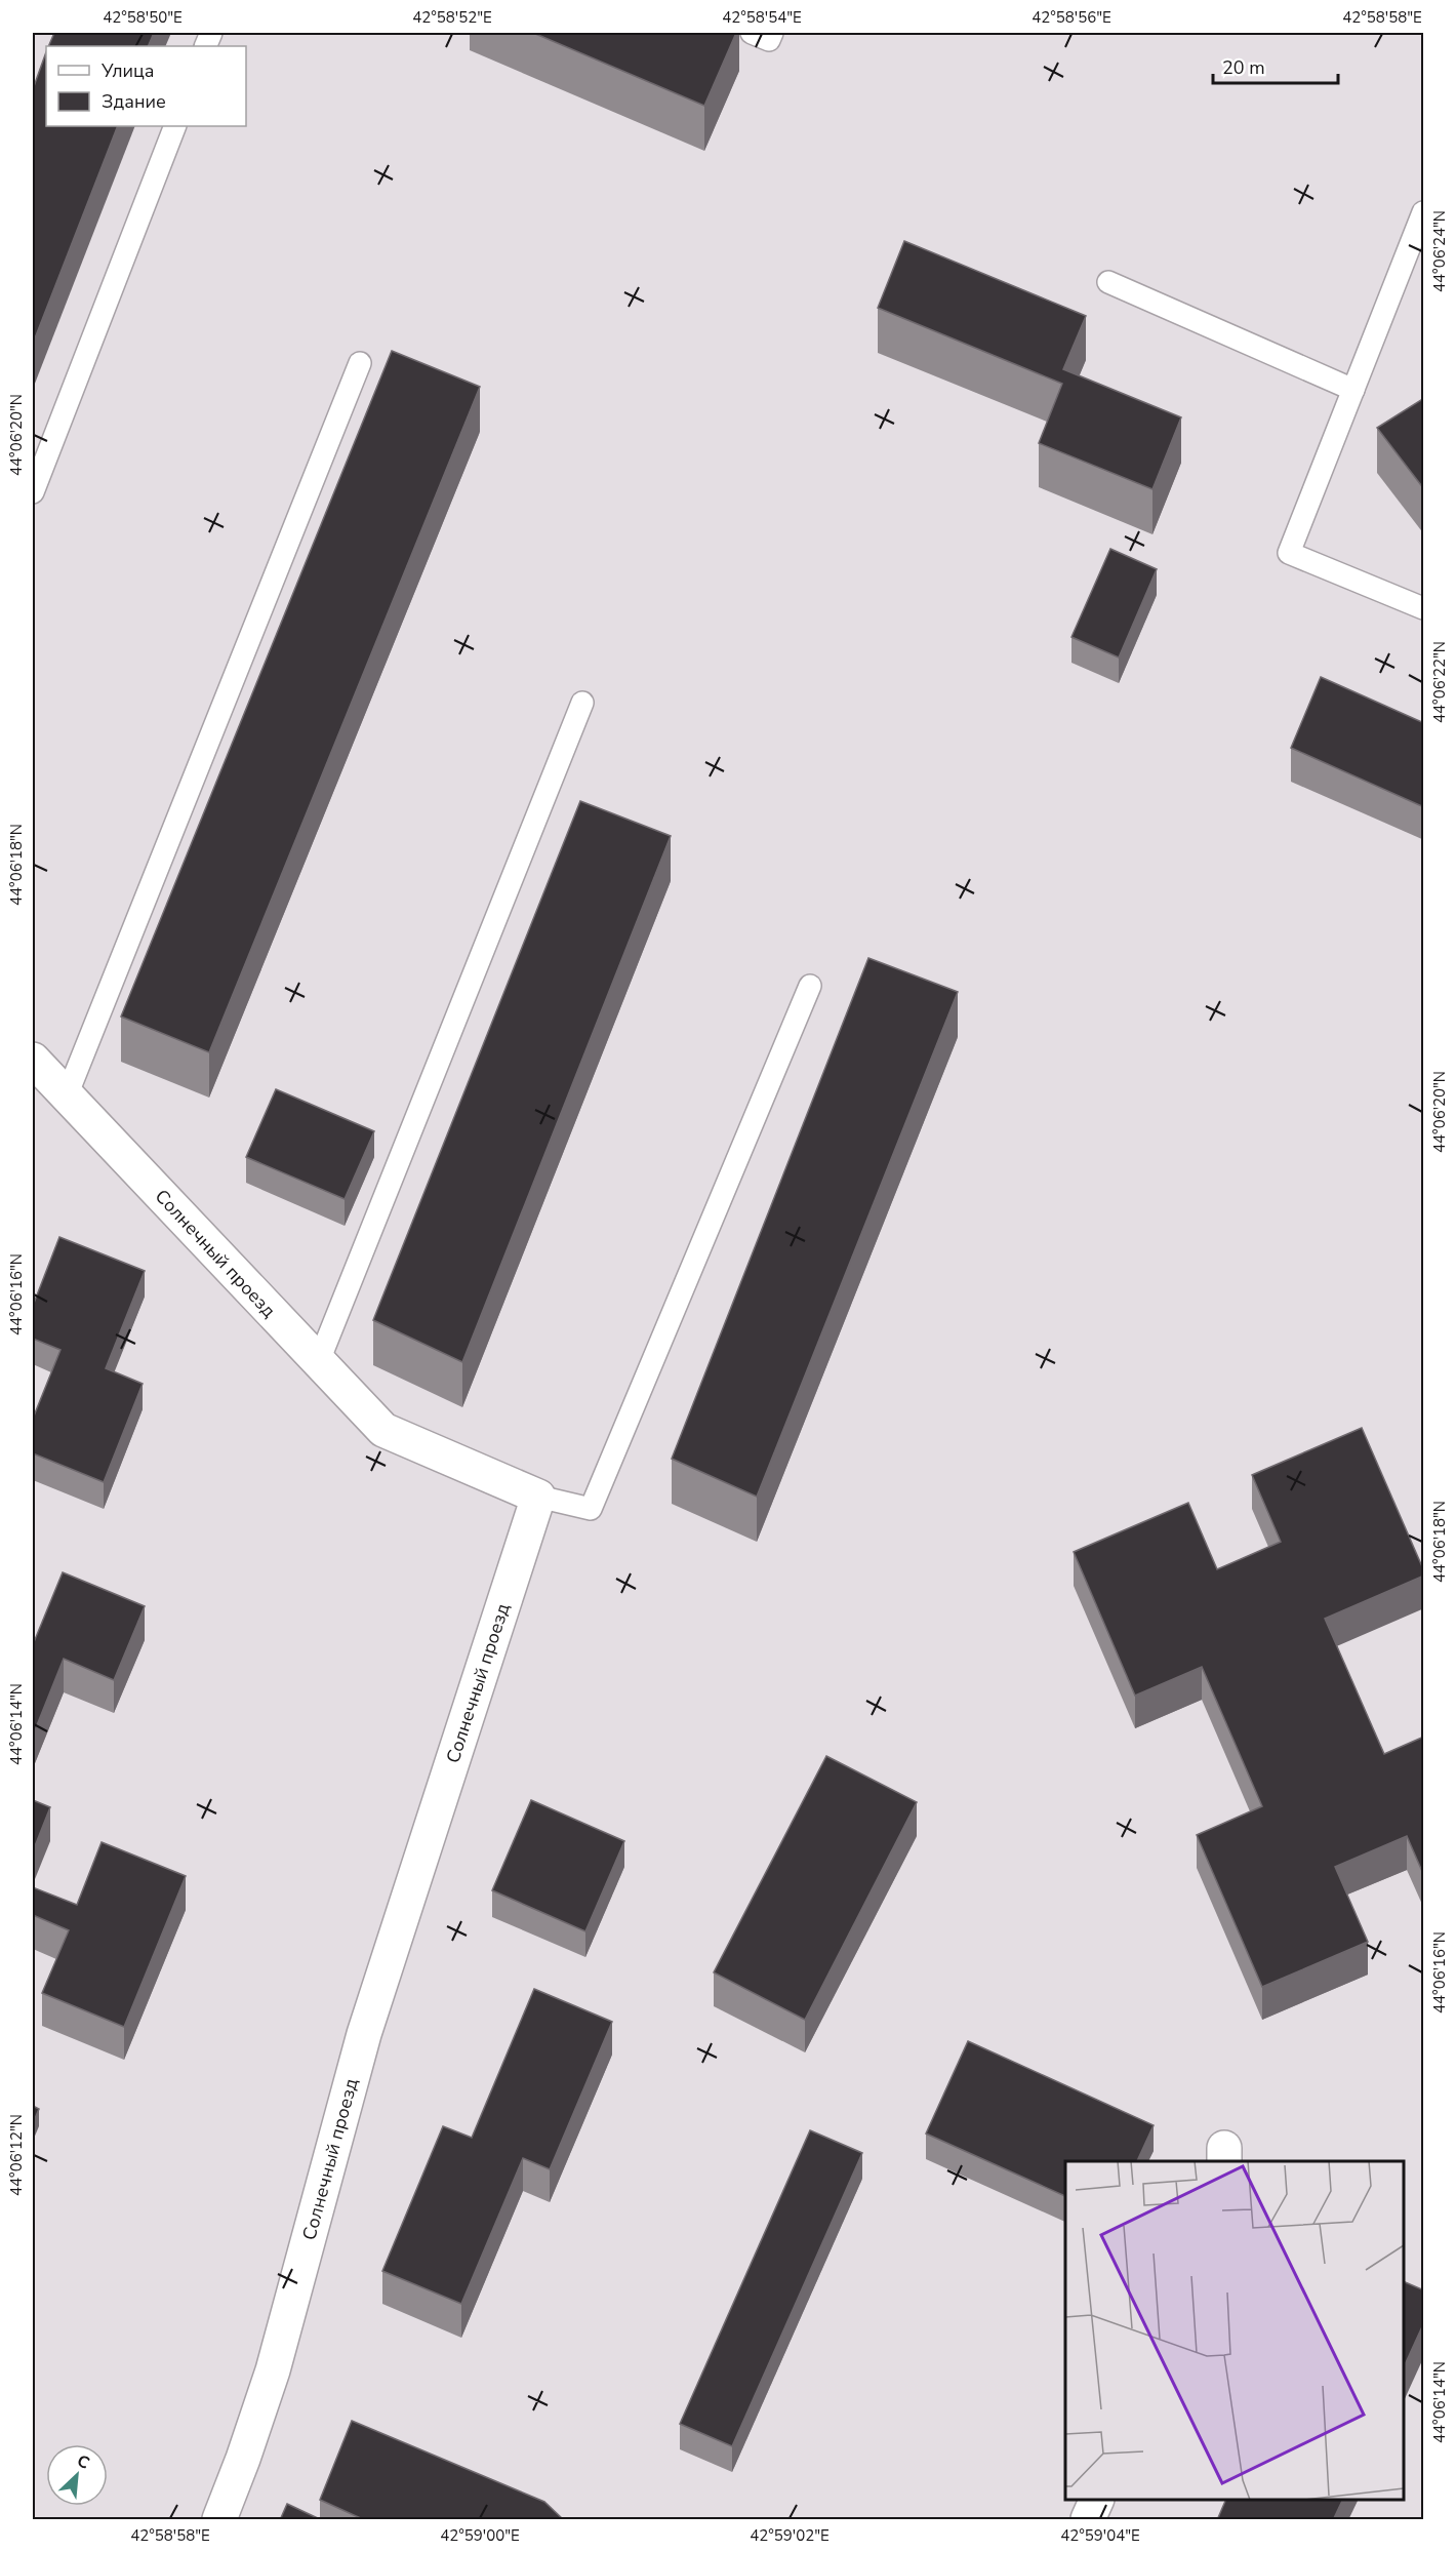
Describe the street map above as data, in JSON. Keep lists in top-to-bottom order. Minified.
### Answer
{"streets":{"street":["Солнечный проезд"]},"legend":["Улица","Здание"],"scale_bar":"20 m","north":"top right","coordinates":["42°58'50\"E","42°58'52\"E","42°58'54\"E","42°58'56\"E","42°58'58\"E","44°06'24\"N","44°06'20\"N","44°06'22\"N","44°06'18\"N","44°06'16\"N","44°06'14\"N","44°06'12\"N","42°59'00\"E","42°59'02\"E","42°59'04\"E"]}
